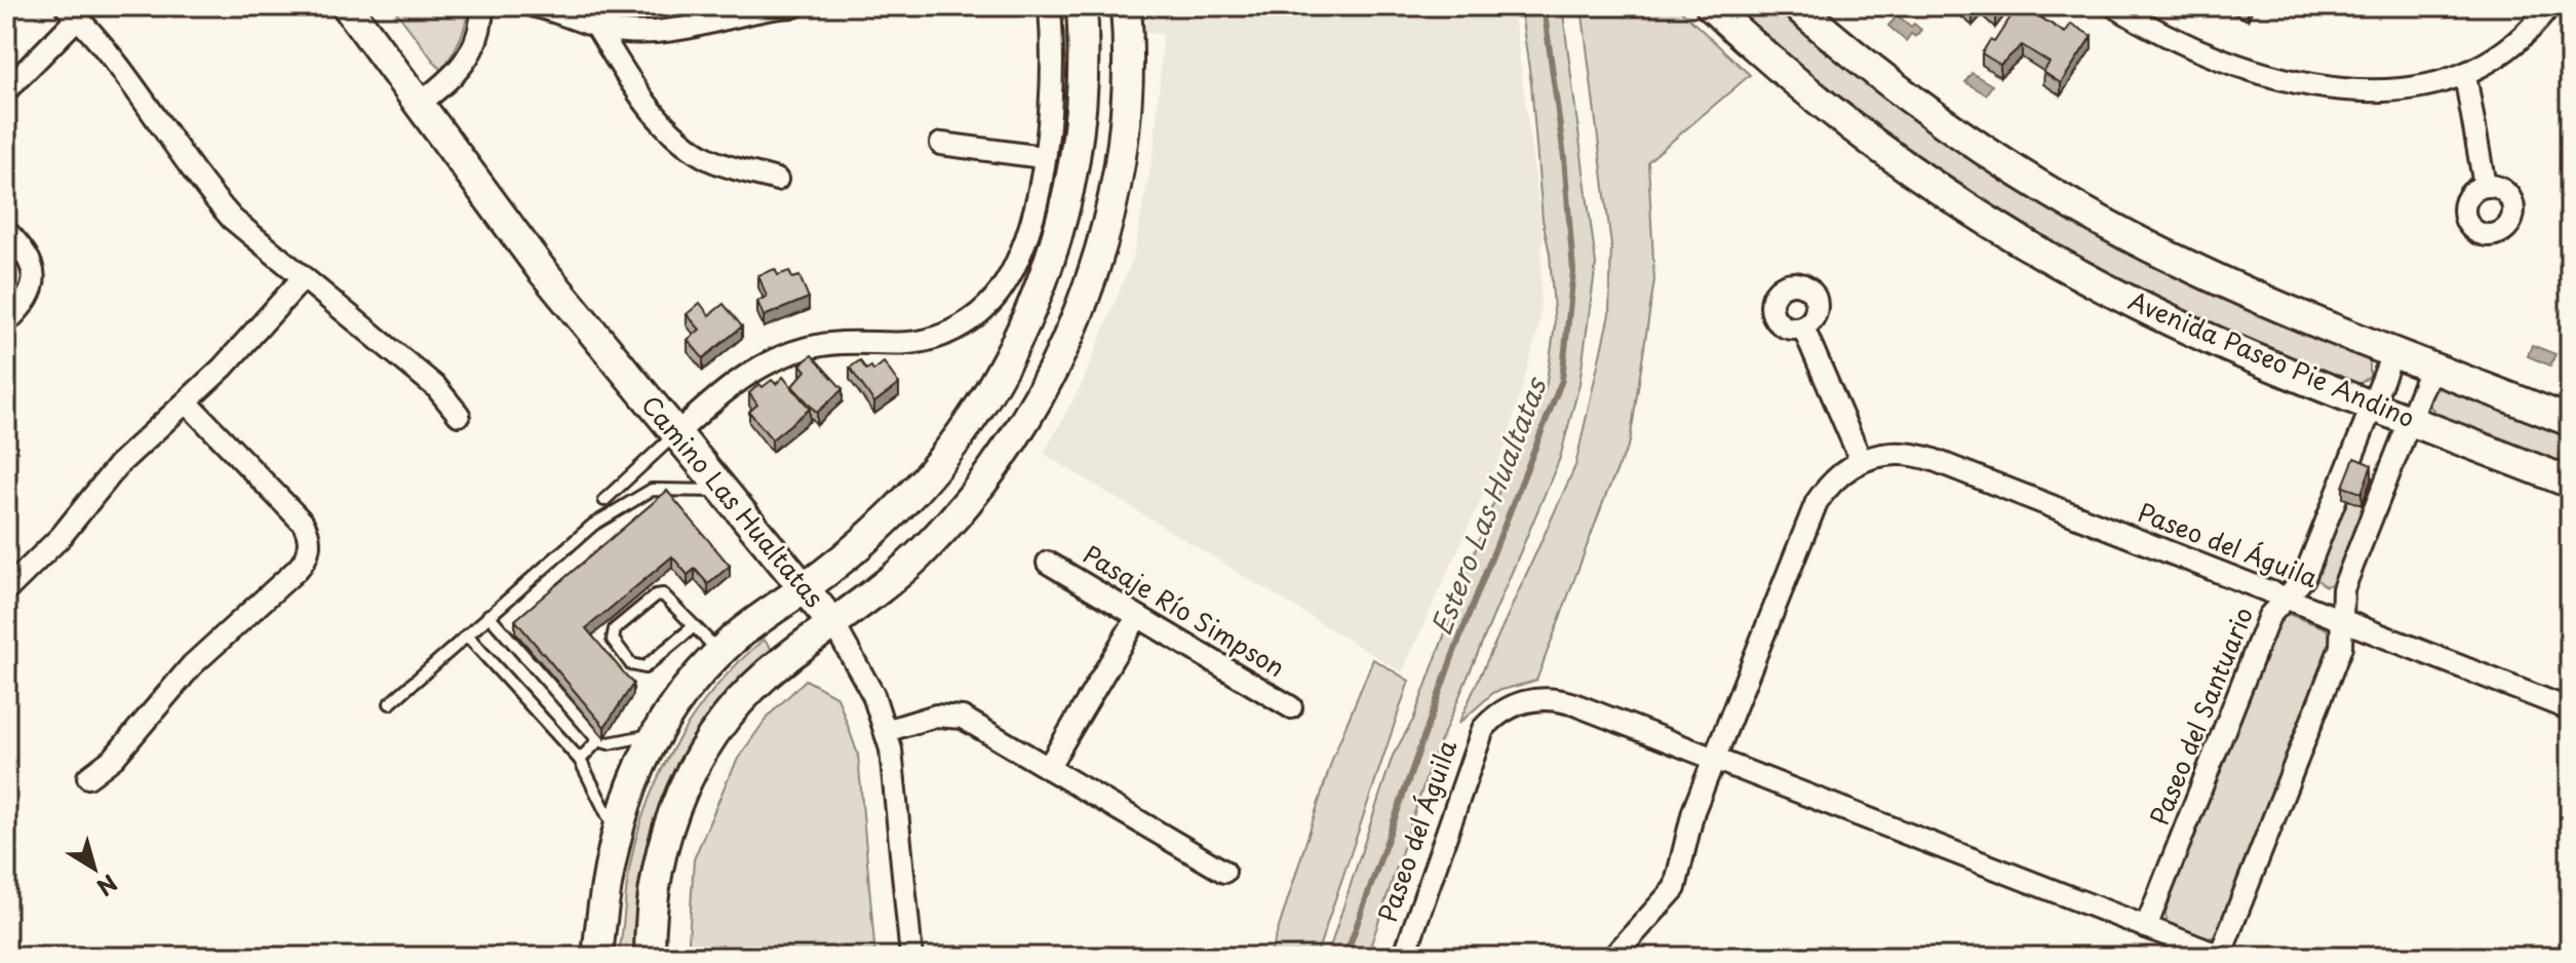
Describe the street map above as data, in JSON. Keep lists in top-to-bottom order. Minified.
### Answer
{"streets":{"street":["Avenida Paseo Pie Andino","Camino Las Hualtatas","Paseo del Águila","Pasaje Río Simpson","Paseo del Santuario"]},"crossings":[["Avenida Paseo Pie Andino","Paseo del Santuario"],["Paseo del Águila","Paseo del Santuario"]],"water":["Estero Las Hualtatas"],"north":"bottom right"}
